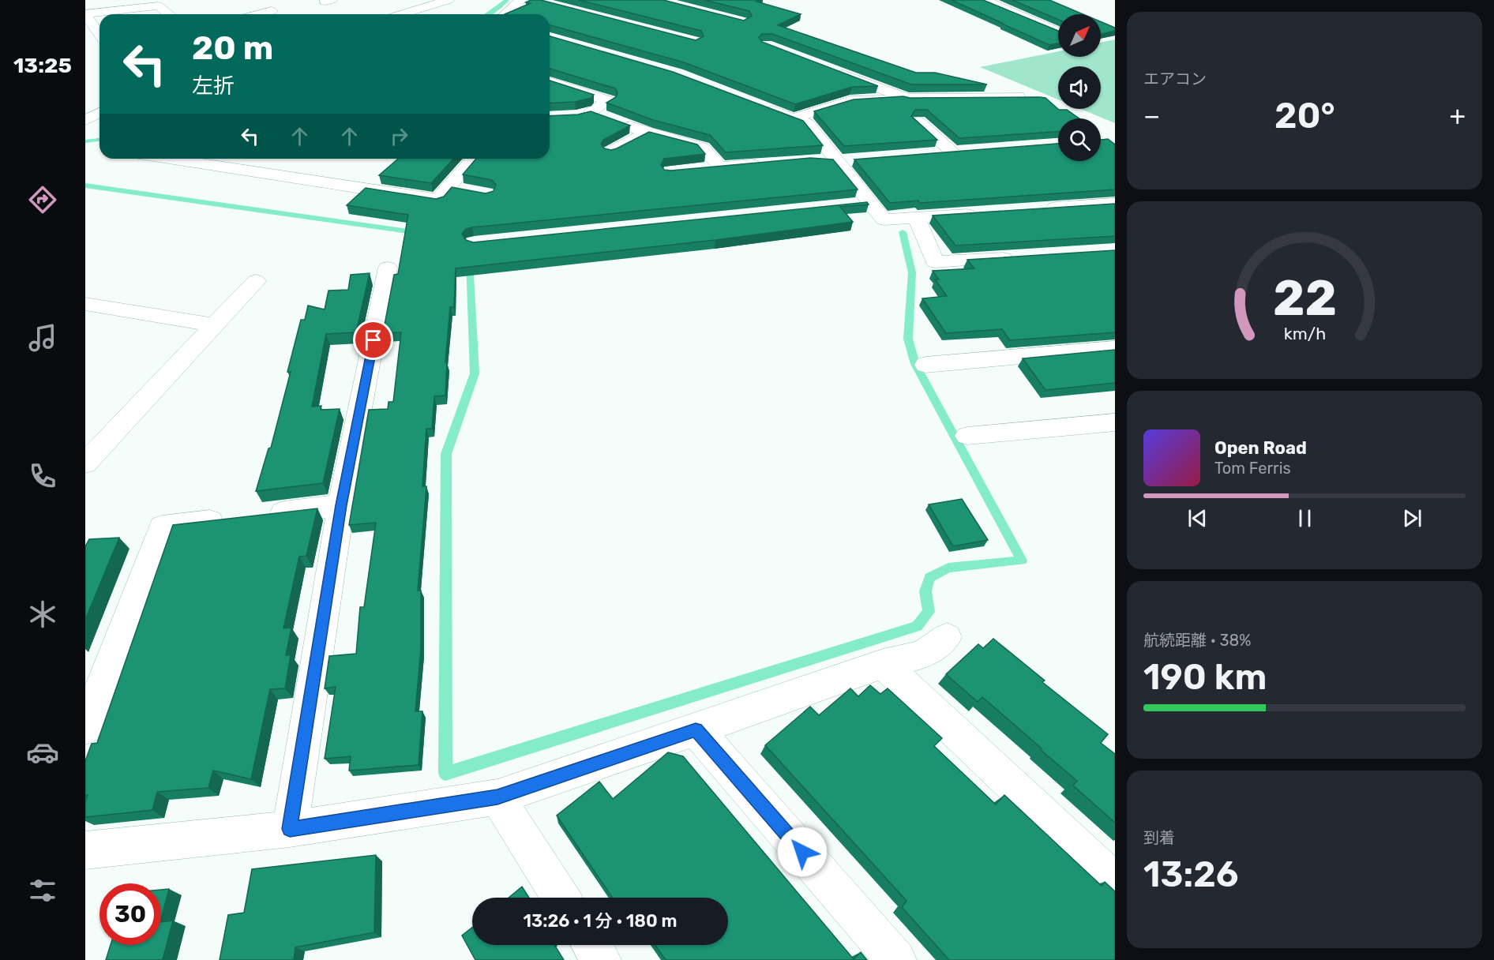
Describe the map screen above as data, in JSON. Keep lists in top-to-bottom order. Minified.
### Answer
{"north":"top right","page":{"tabs":"13:25","tile":["エアコン",["航続距離 · 38%","190 km"],["到着","13:26"]],"turn":["20 m","左折"],"heat":["−","20°","+"],"song":["Open Road","Tom Ferris"],"limit":"30","trip":"13:26 · 1 分 · 180 m","gauge":["22","km/h"]}}
